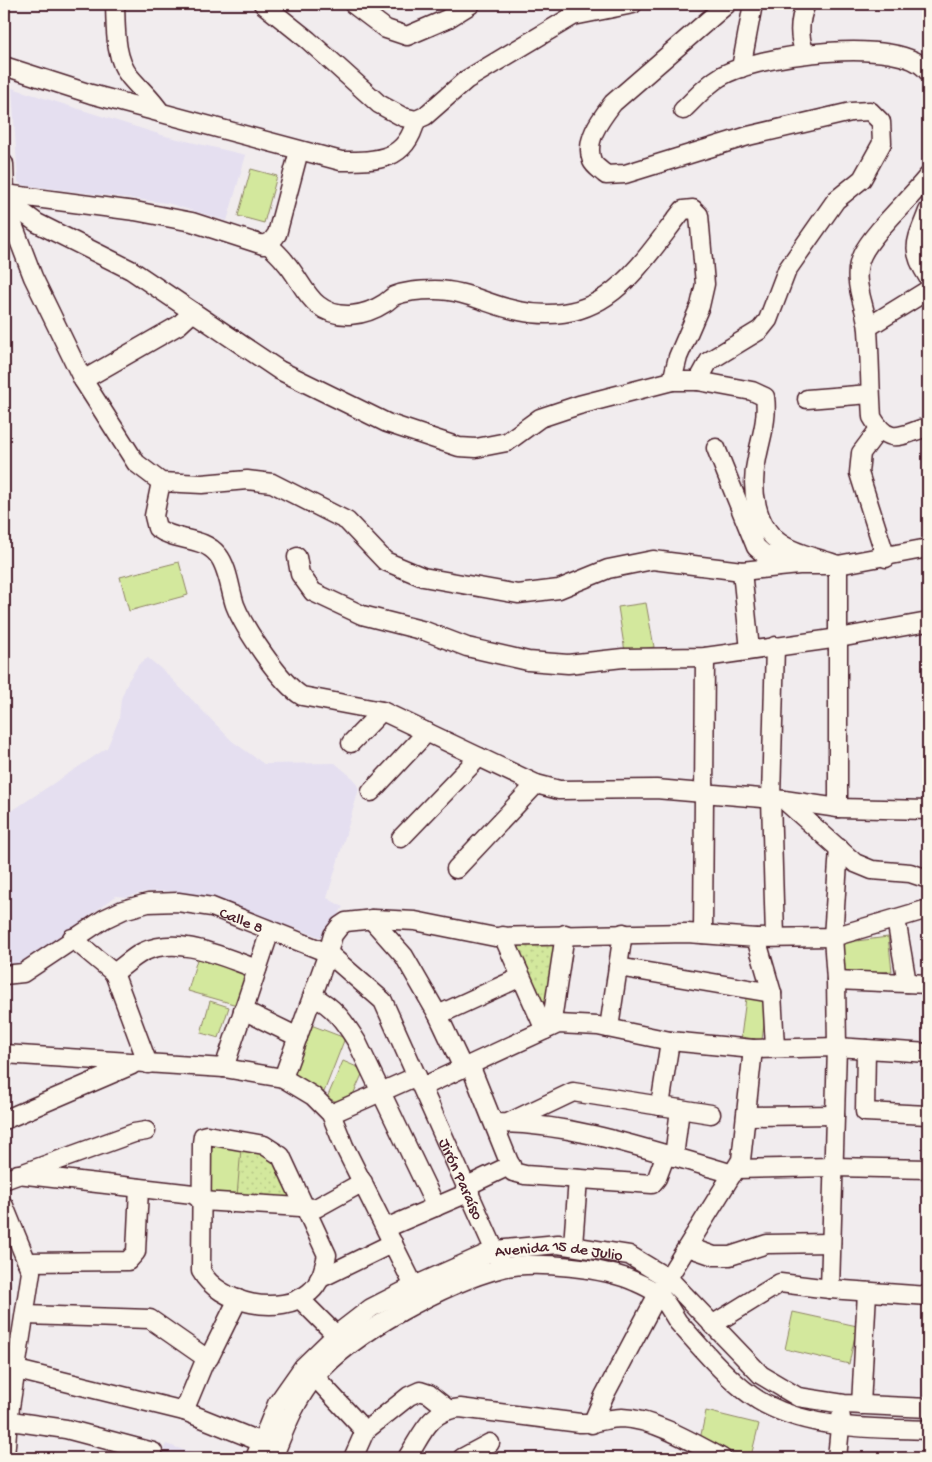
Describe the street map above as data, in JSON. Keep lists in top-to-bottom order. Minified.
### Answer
{"streets":{"street":["Calle 8","Jirón Paraíso","Avenida 15 de Julio"]},"crossings":[["Calle 8","Jirón Paraíso"],["Jirón Paraíso","Avenida 15 de Julio"]]}
